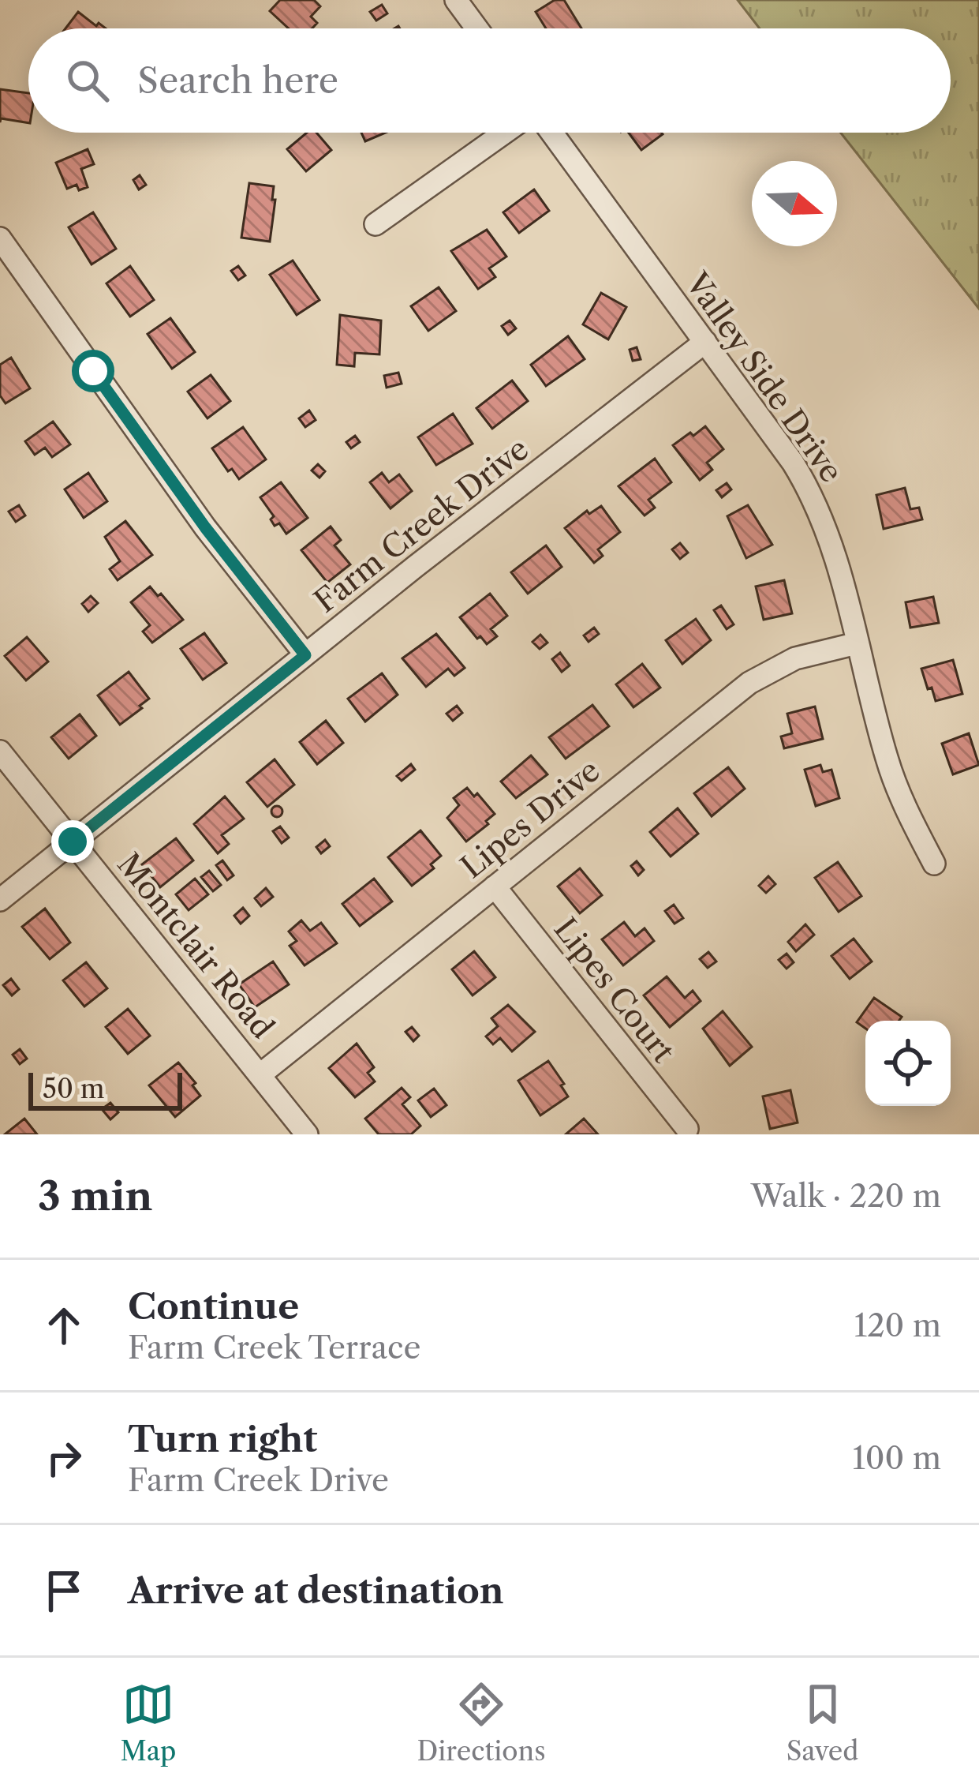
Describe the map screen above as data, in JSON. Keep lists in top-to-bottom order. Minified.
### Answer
{"streets":{"street":["Valley Side Drive","Farm Creek Drive","Lipes Drive","Montclair Road","Lipes Court"]},"crossings":[["Valley Side Drive","Farm Creek Drive"],["Valley Side Drive","Lipes Drive"],["Farm Creek Drive","Montclair Road"],["Lipes Drive","Montclair Road"],["Lipes Drive","Lipes Court"]],"scale_bar":"50 m","north":"right","page":{"search":"Search here","scale":"50 m","heading":["3 min","Walk · 220 m"],"list":[["Continue","Farm Creek Terrace","120 m"],["Turn right","Farm Creek Drive","100 m"],"Arrive at destination"],"nav":["Map","Directions","Saved"]}}
